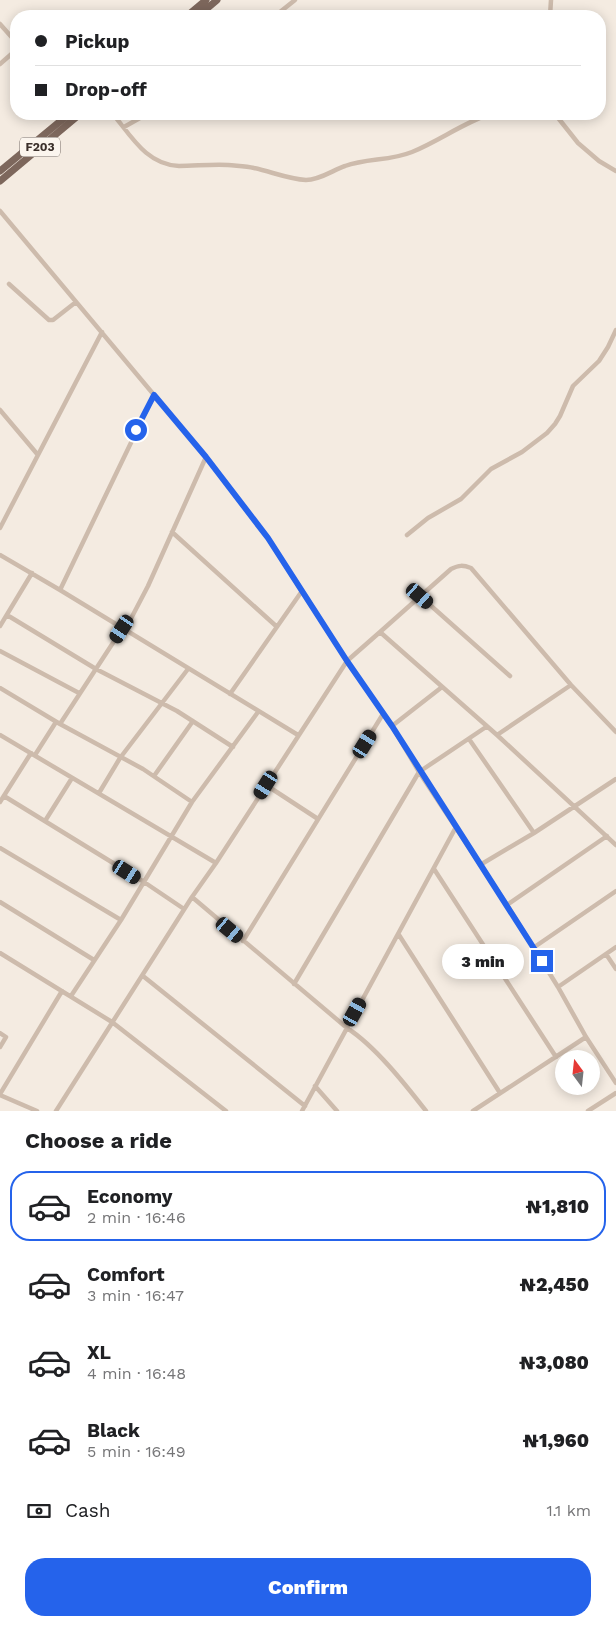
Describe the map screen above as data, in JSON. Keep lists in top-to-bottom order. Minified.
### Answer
{"streets":{"main road":["F203"]},"north":"top","page":{"banner":["Pickup","Drop-off"],"bubble":"3 min","heading":"Choose a ride","list":[{"name":"Economy","note":"2 min · 16:46","value":"₦1,810"},{"name":"Comfort","note":"3 min · 16:47","value":"₦2,450"},{"name":"XL","note":"4 min · 16:48","value":"₦3,080"},{"name":"Black","note":"5 min · 16:49","value":"₦1,960"}],"pay":["Cash","1.1 km"],"buttons":"Confirm"}}
